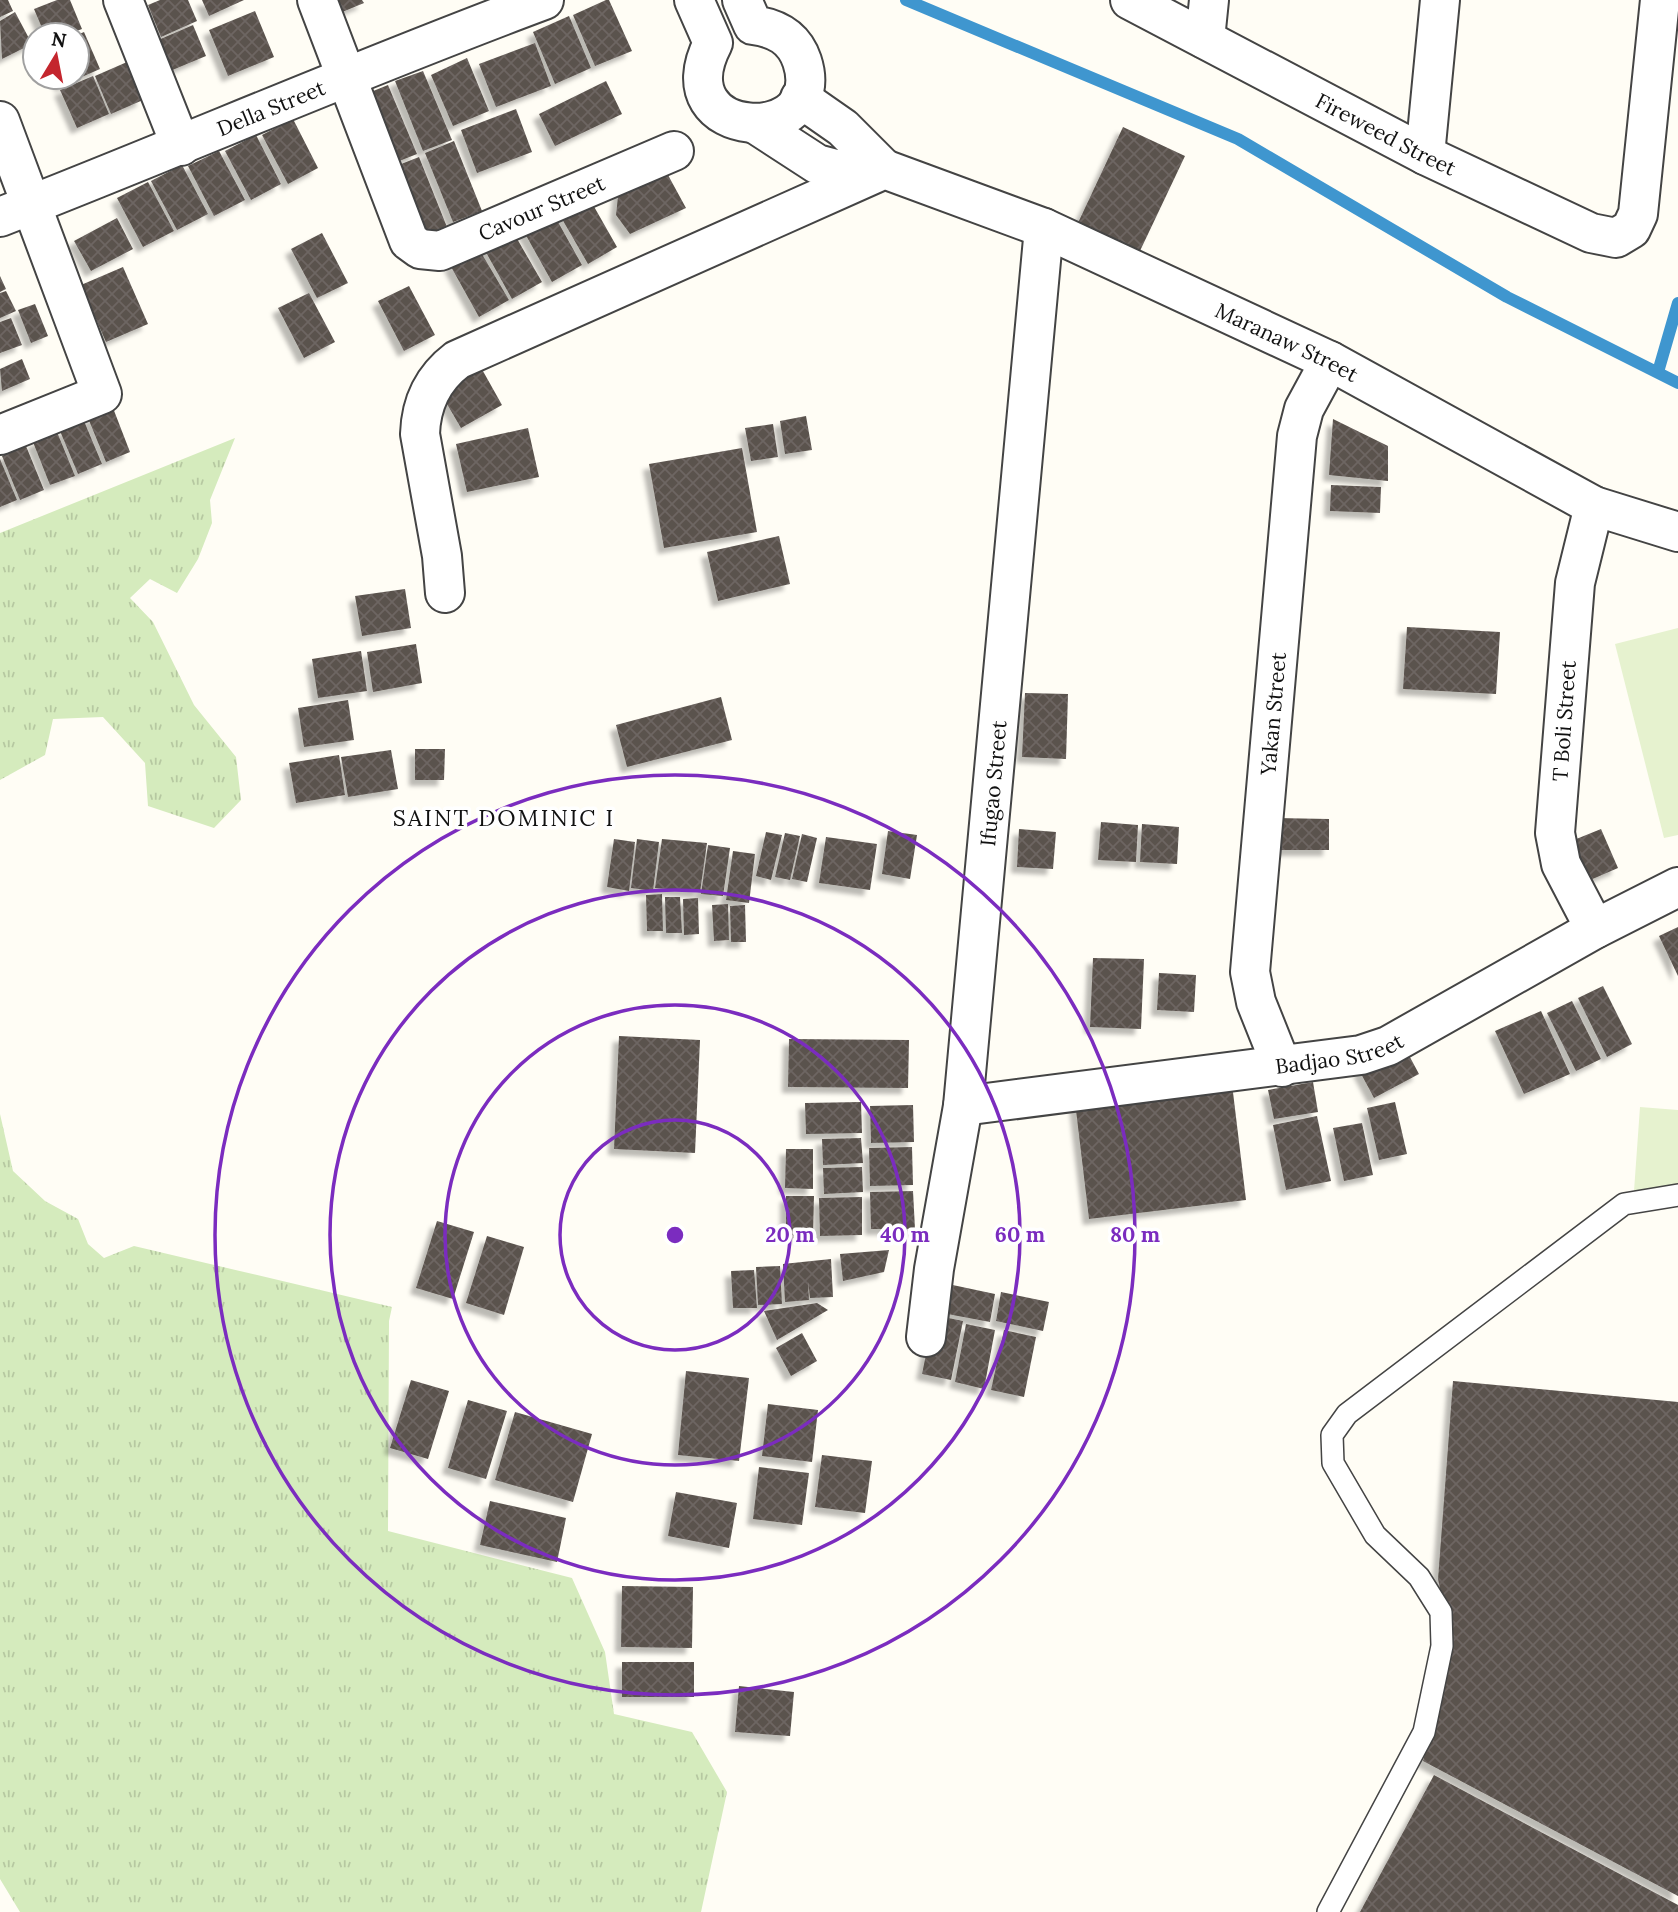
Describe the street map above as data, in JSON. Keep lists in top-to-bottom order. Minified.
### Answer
{"streets":{"street":["Della Street","Fireweed Street","Cavour Street","Maranaw Street","Yakan Street","T Boli Street","Ifugao Street","Badjao Street"]},"crossings":[["Della Street","Cavour Street"],["Maranaw Street","Yakan Street"],["Maranaw Street","T Boli Street"],["Maranaw Street","Ifugao Street"],["Yakan Street","Badjao Street"],["T Boli Street","Badjao Street"],["Ifugao Street","Badjao Street"]],"districts":["SAINT DOMINIC I"],"north":"top","rings":["20 m","40 m","60 m","80 m"]}
